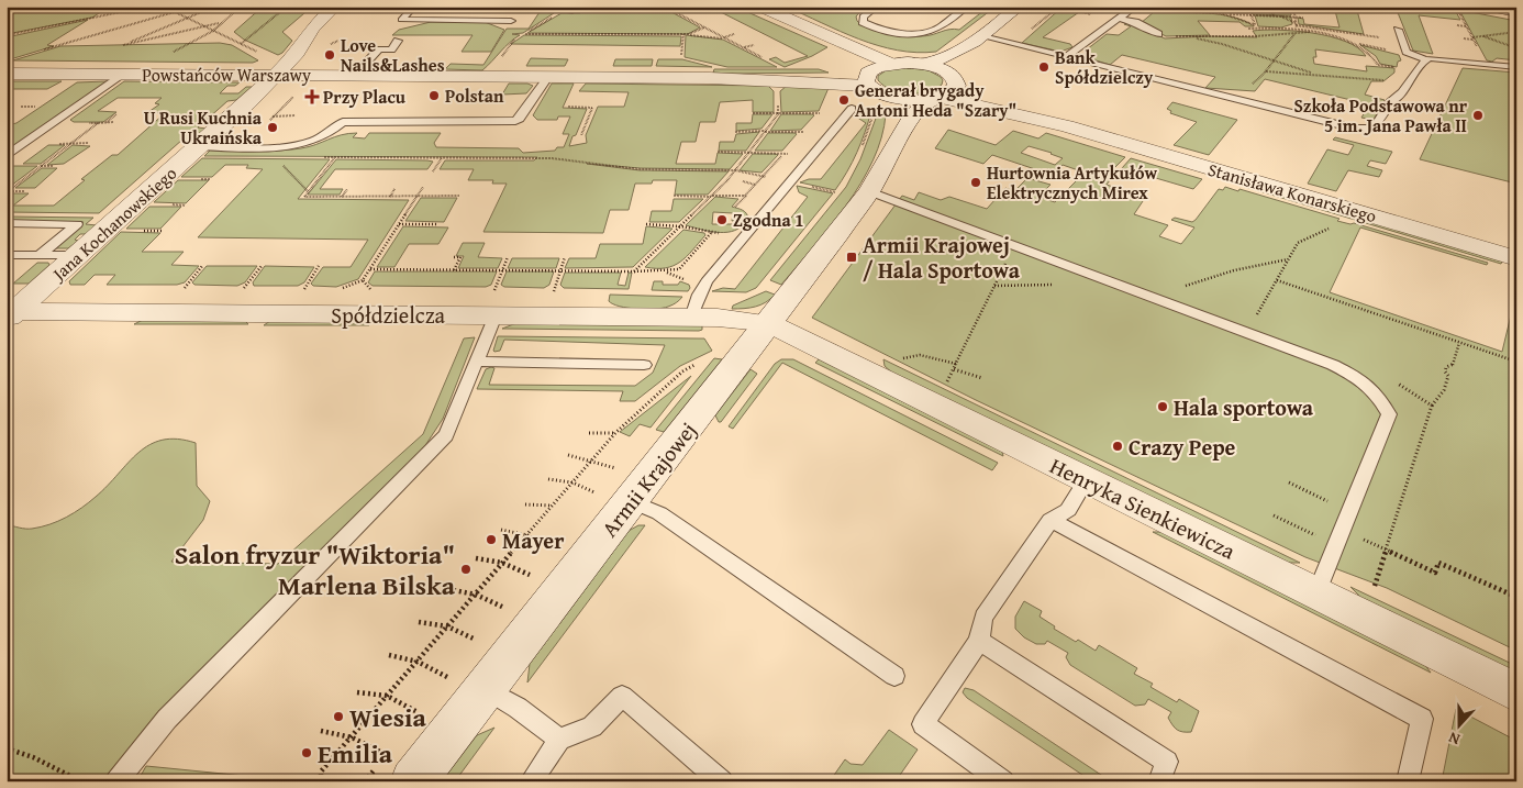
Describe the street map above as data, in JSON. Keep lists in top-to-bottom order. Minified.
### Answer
{"streets":{"street":["Powstańców Warszawy","Stanisława Konarskiego","Jana Kochanowskiego","Spółdzielcza","Armii Krajowej","Henryka Sienkiewicza"]},"crossings":[["Powstańców Warszawy","Stanisława Konarskiego"],["Powstańców Warszawy","Jana Kochanowskiego"],["Powstańców Warszawy","Armii Krajowej"],["Stanisława Konarskiego","Armii Krajowej"],["Jana Kochanowskiego","Spółdzielcza"],["Spółdzielcza","Armii Krajowej"],["Spółdzielcza","Henryka Sienkiewicza"],["Armii Krajowej","Henryka Sienkiewicza"]],"places":{"other":["Love Nails&Lashes","Bank Spółdzielczy","Polstan","Generał brygady Antoni Heda \"Szary\"","Szkoła Podstawowa nr 5 im. Jana Pawła II","U Rusi Kuchnia Ukraińska","Hurtownia Artykułów Elektrycznych Mirex","Zgodna 1","Hala sportowa","Crazy Pepe","Mayer","Salon fryzur \"Wiktoria\" Marlena Bilska","Wiesia","Emilia"],"health":["Przy Placu"],"transit":["Armii Krajowej / Hala Sportowa"]},"north":"bottom"}
